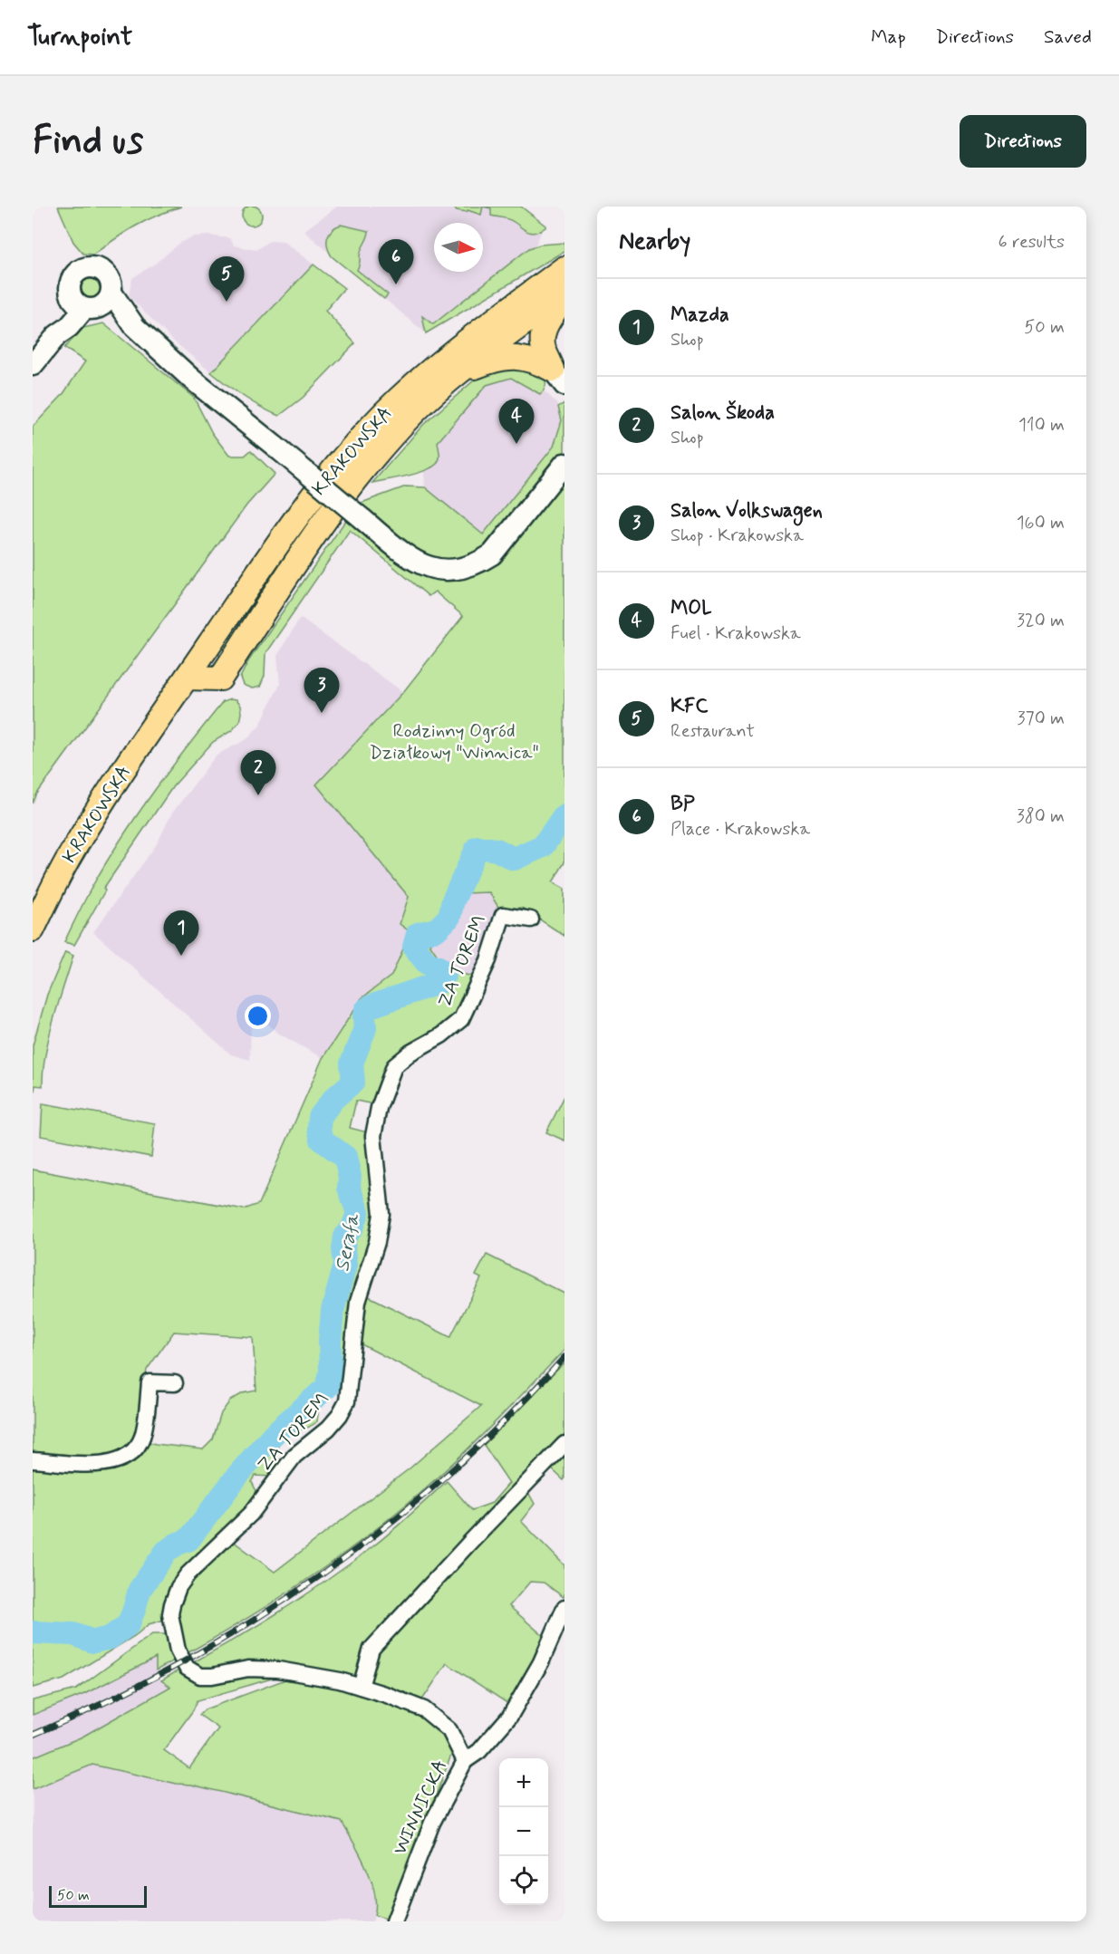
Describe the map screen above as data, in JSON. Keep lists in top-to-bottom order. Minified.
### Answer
{"streets":{"main road":["KRAKOWSKA"],"street":["ZA TOREM","WINNICKA"]},"crossings":[["ZA TOREM","WINNICKA"]],"water":["Serafa"],"parks":["Rodzinny Ogród Działkowy \"Winnica\""],"scale_bar":"50 m","north":"right","page":{"header":"Turnpoint","nav":["Map","Directions","Saved"],"buttons":"Directions","title":"Find us","heading":["Nearby","6 results"],"pins":["6","5","4","3","2","1"],"list":[{"mark":"1","name":"Mazda","note":"Shop","value":"50 m"},{"mark":"2","name":"Salon Škoda","note":"Shop","value":"110 m"},{"mark":"3","name":"Salon Volkswagen","note":"Shop · Krakowska","value":"160 m"},{"mark":"4","name":"MOL","note":"Fuel · Krakowska","value":"320 m"},{"mark":"5","name":"KFC","note":"Restaurant","value":"370 m"},{"mark":"6","name":"BP","note":"Place · Krakowska","value":"380 m"}],"map_buttons":["+","−"],"scale":"50 m"}}
